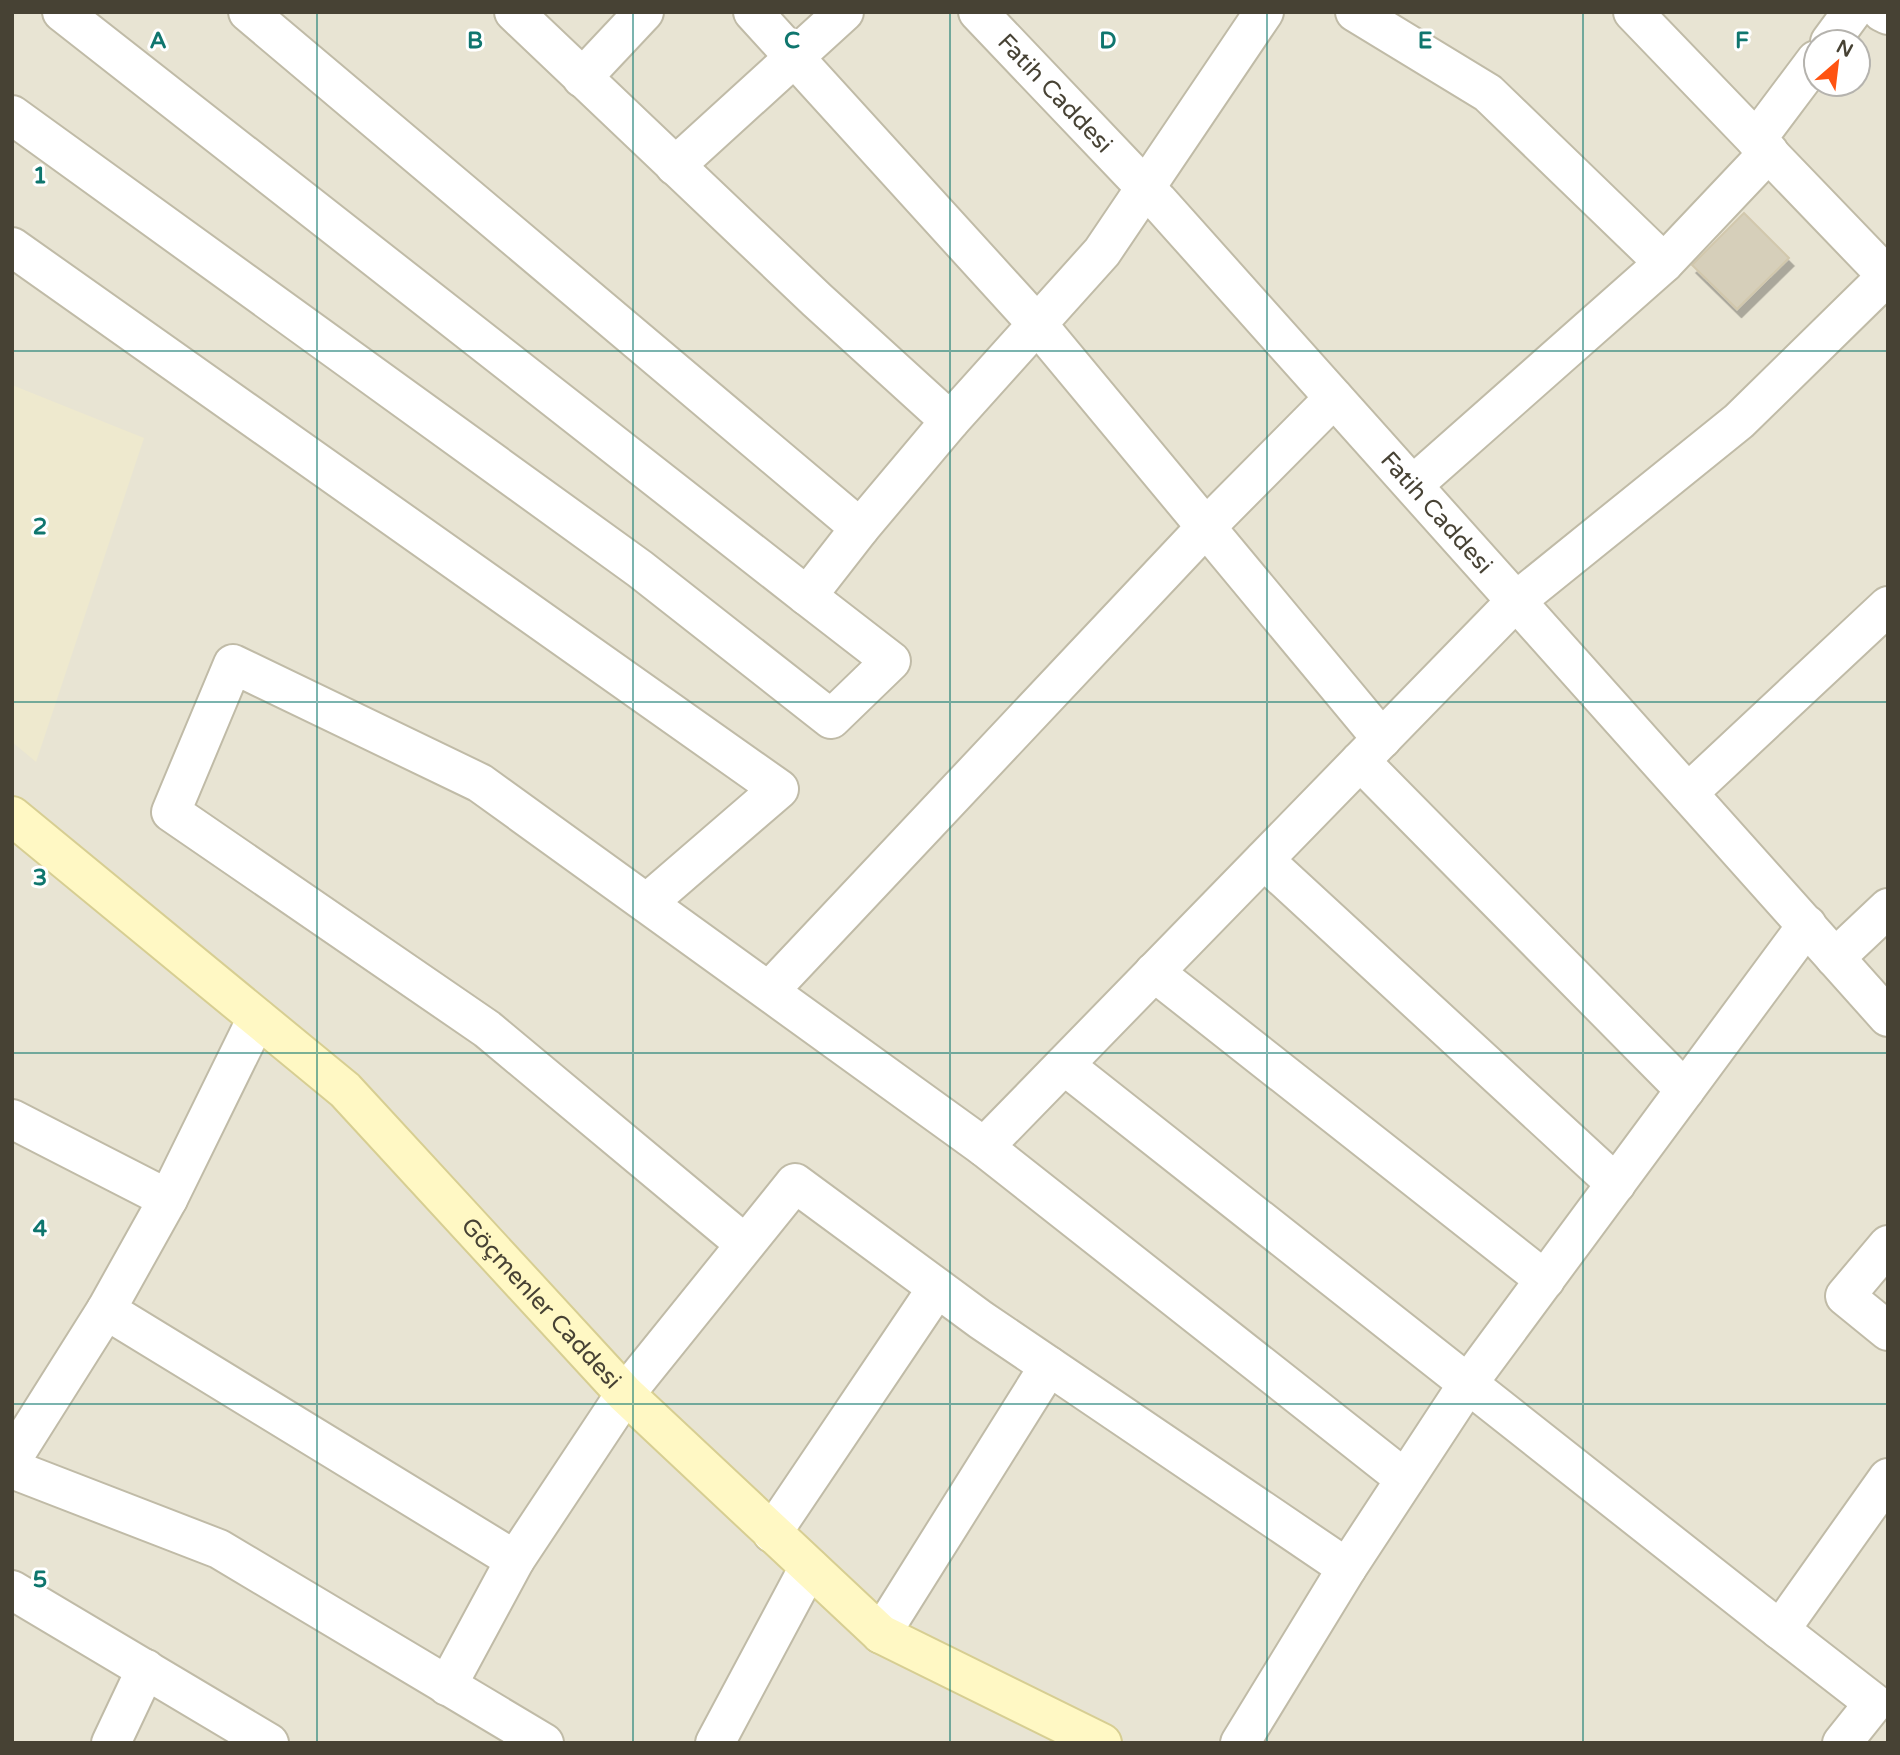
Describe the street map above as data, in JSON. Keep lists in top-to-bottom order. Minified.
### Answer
{"streets":{"main road":["Göçmenler Caddesi"],"street":["Fatih Caddesi"]},"north":"top right","grid":{"columns":["A","B","C","D","E","F"],"rows":["1","2","3","4","5"]}}
